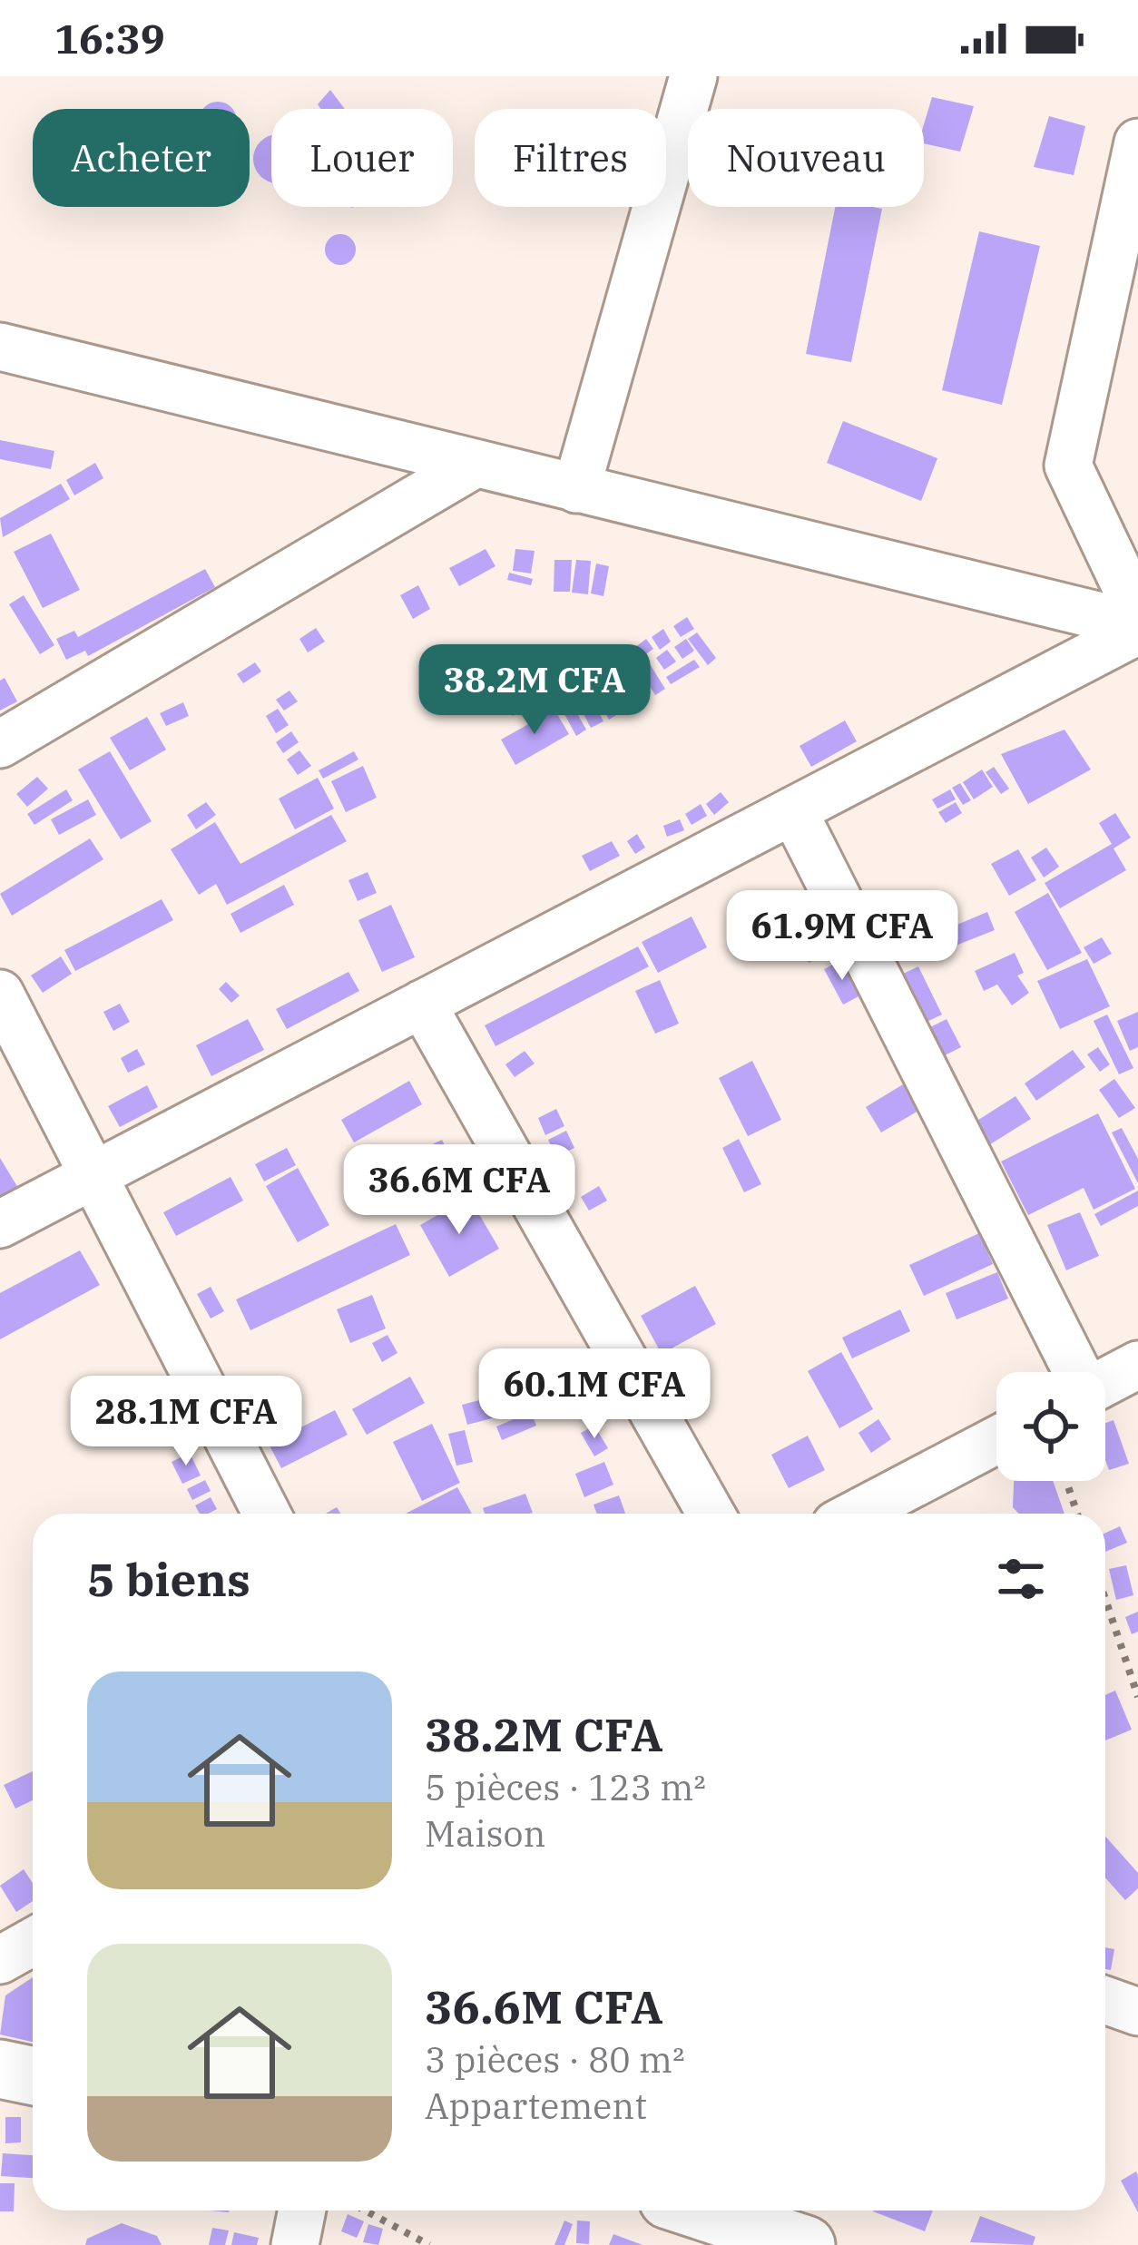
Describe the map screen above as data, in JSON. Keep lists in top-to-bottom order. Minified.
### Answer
{"page":{"status":"16:39","chip":["Acheter","Louer","Filtres","Nouveau"],"price":["38.2M CFA","61.9M CFA","36.6M CFA","60.1M CFA","28.1M CFA"],"heading":"5 biens","list":[{"name":"38.2M CFA","note":"5 pièces · 123 m² · Maison"},{"name":"36.6M CFA","note":"3 pièces · 80 m² · Appartement"}]}}
